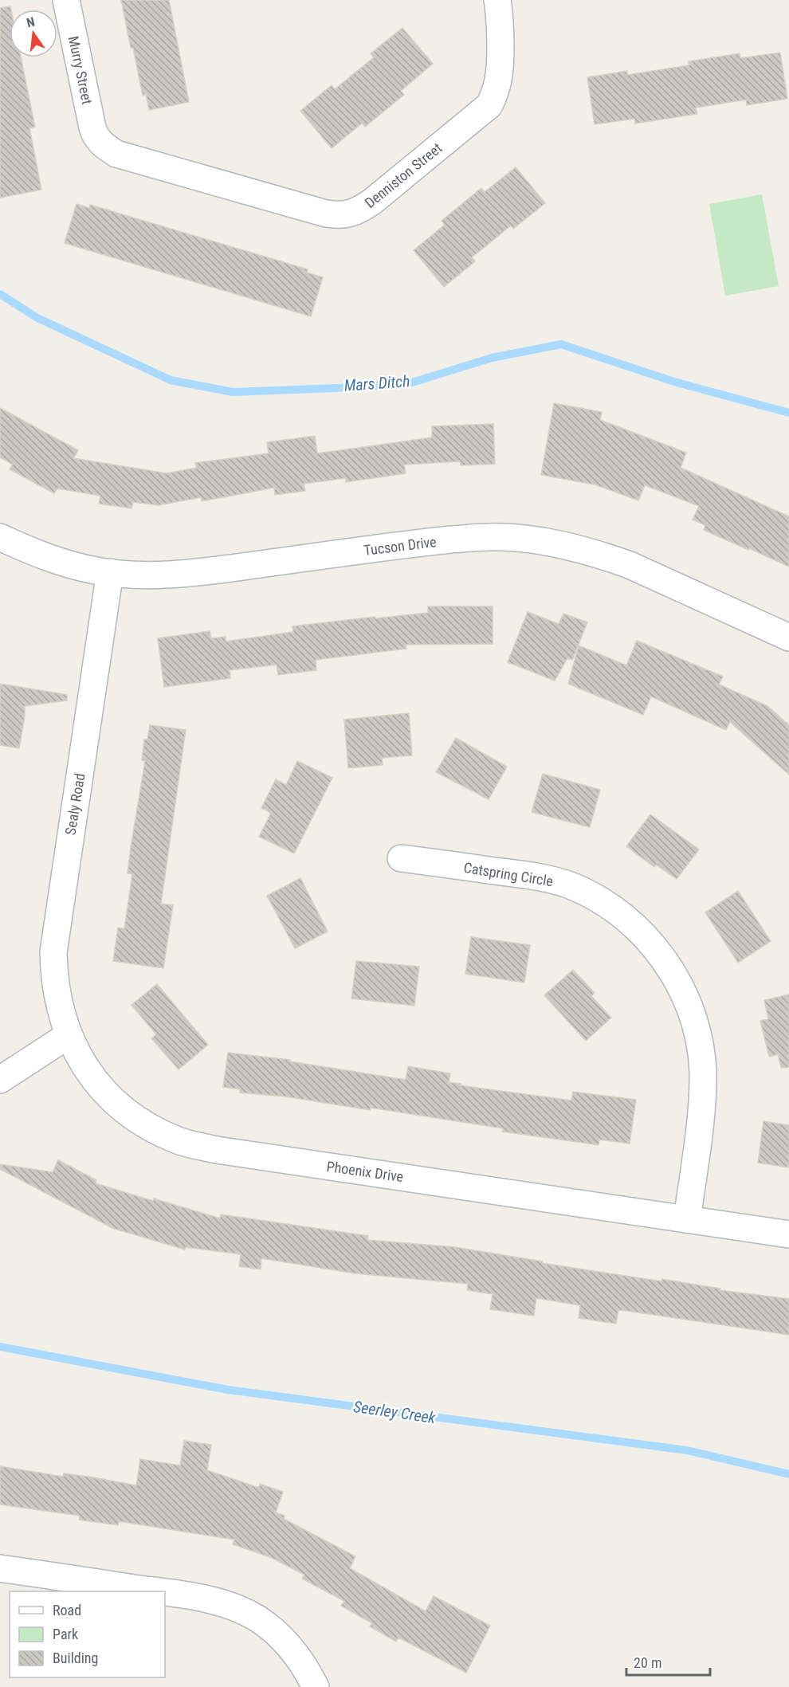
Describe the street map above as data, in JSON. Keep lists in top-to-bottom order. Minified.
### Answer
{"streets":{"street":["Murry Street","Denniston Street","Tucson Drive","Sealy Road","Catspring Circle","Phoenix Drive"]},"crossings":[["Murry Street","Denniston Street"],["Tucson Drive","Sealy Road"],["Sealy Road","Phoenix Drive"],["Catspring Circle","Phoenix Drive"]],"water":["Mars Ditch","Seerley Creek"],"legend":["Road","Park","Building"],"scale_bar":"20 m","north":"top"}
